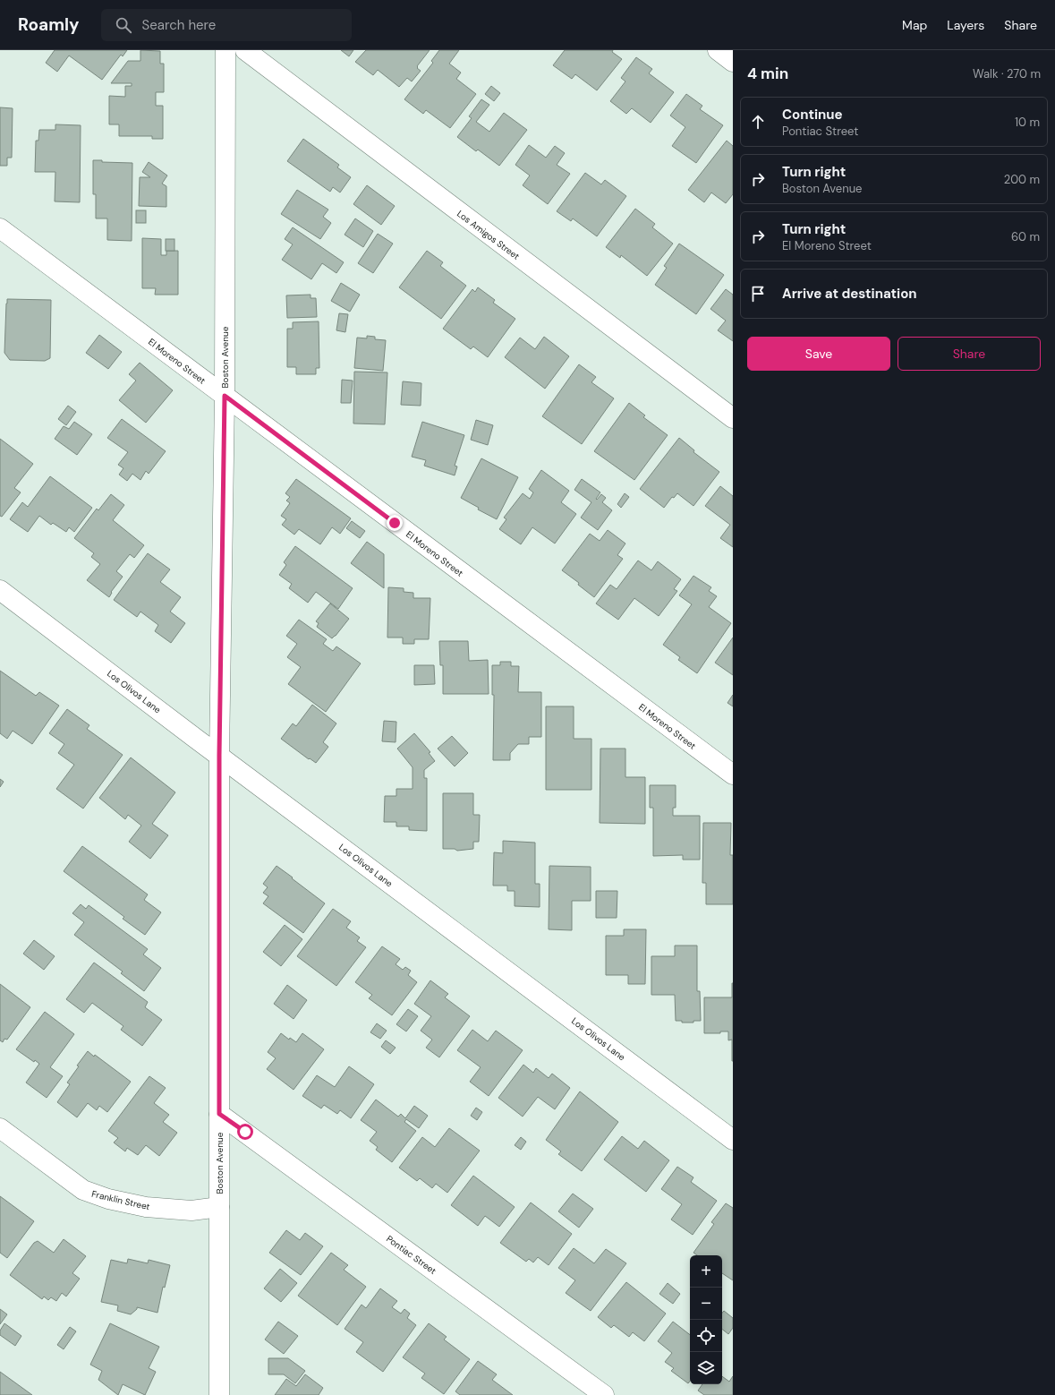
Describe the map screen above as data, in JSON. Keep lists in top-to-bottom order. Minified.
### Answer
{"streets":{"street":["Los Amigos Street","Boston Avenue","El Moreno Street","Los Olivos Lane","Franklin Street","Pontiac Street"]},"crossings":[["Boston Avenue","El Moreno Street"],["Boston Avenue","Los Olivos Lane"],["Boston Avenue","Franklin Street"],["Boston Avenue","Pontiac Street"]],"page":{"header":"Roamly","search":"Search here","nav":["Map","Layers","Share"],"heading":["4 min","Walk · 270 m"],"list":[["Continue","Pontiac Street","10 m"],["Turn right","Boston Avenue","200 m"],["Turn right","El Moreno Street","60 m"],"Arrive at destination"],"buttons":["Save","Share"],"map_buttons":["+","−"]}}
